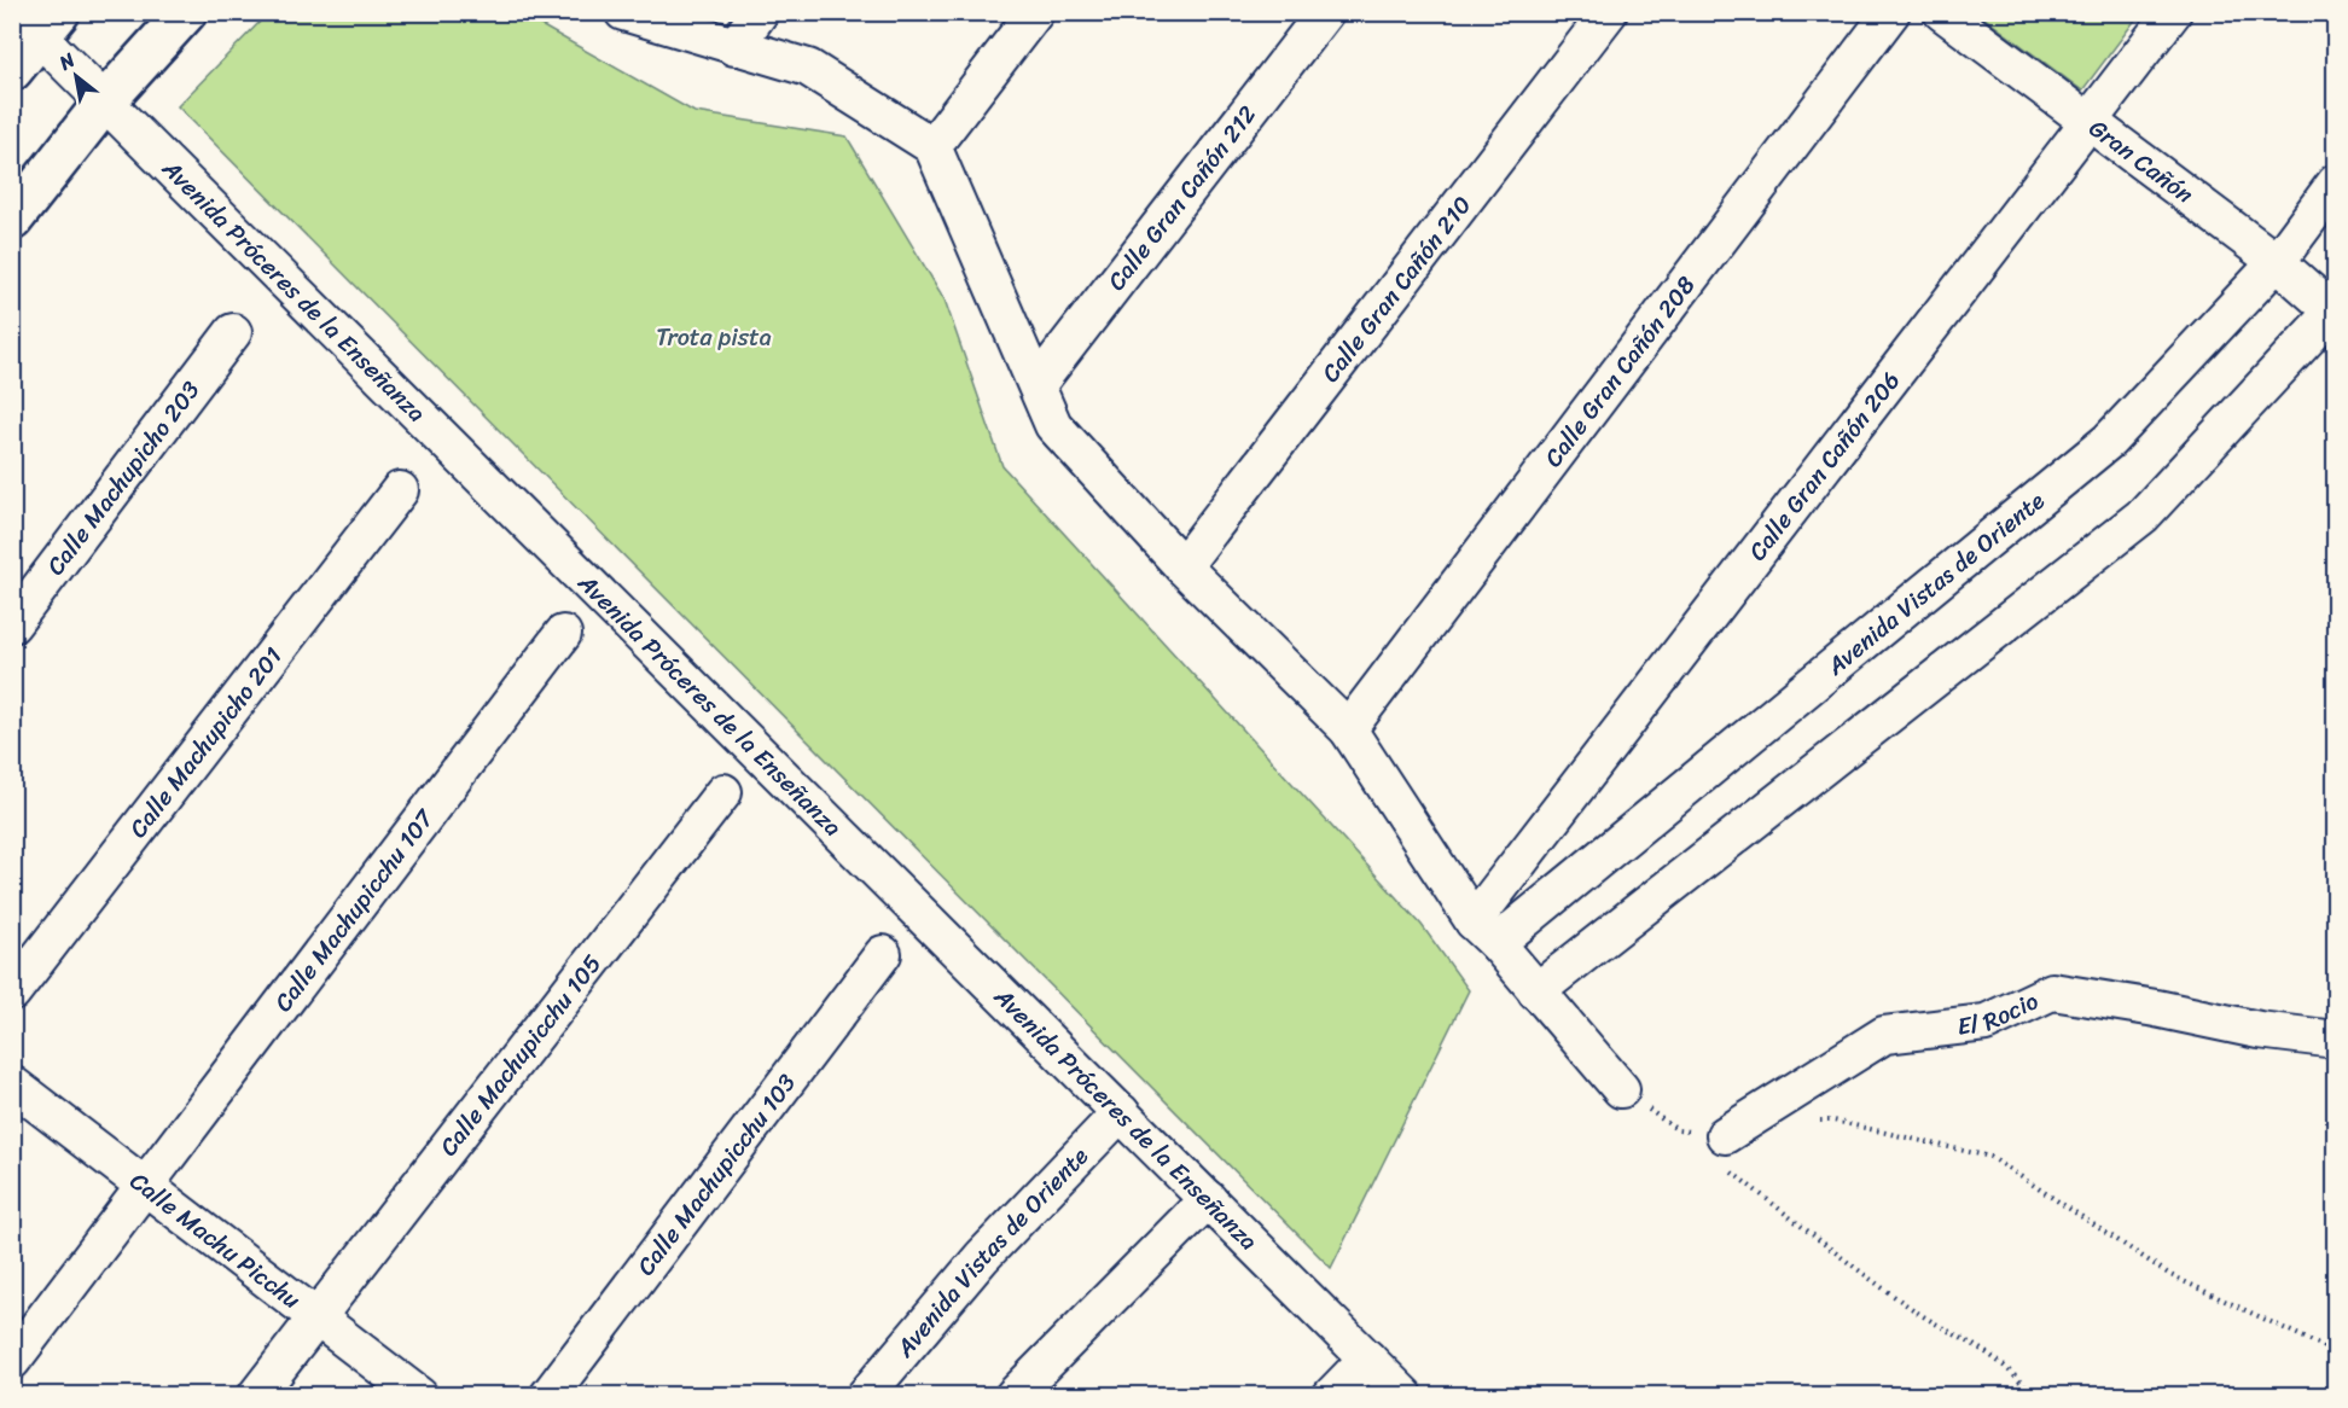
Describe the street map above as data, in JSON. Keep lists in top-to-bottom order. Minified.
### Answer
{"streets":{"street":["Gran Cañón","Calle Gran Cañón 212","Avenida Próceres de la Enseñanza","Calle Gran Cañón 210","Calle Gran Cañón 208","Calle Gran Cañón 206","Calle Machupicho 203","Avenida Vistas de Oriente","Calle Machupicho 201","Calle Machupicchu 107","El Rocio","Calle Machupicchu 105","Calle Machupicchu 103","Calle Machu Picchu"]},"crossings":[["Gran Cañón","Calle Gran Cañón 206"],["Gran Cañón","Avenida Vistas de Oriente"],["Avenida Próceres de la Enseñanza","Avenida Vistas de Oriente"],["Calle Gran Cañón 206","Avenida Vistas de Oriente"],["Calle Machupicchu 107","Calle Machu Picchu"],["Calle Machupicchu 105","Calle Machu Picchu"]],"parks":["Trota pista"],"north":"top left"}
